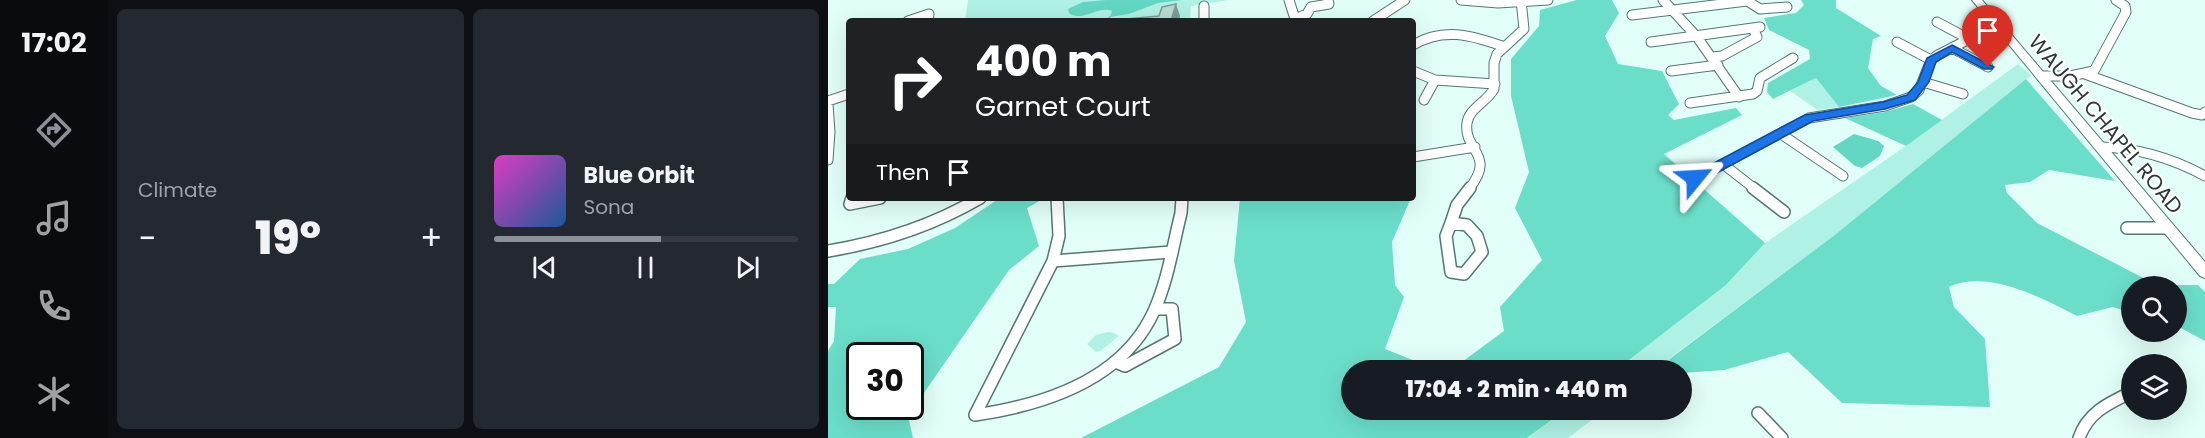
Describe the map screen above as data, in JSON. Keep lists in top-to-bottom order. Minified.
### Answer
{"streets":{"main road":["WAUGH CHAPEL ROAD"]},"page":{"tabs":"17:02","tile":"Climate","turn":["400 m","Garnet Court"],"then":"Then","song":["Blue Orbit","Sona"],"heat":["−","19°","+"],"limit":"30","trip":"17:04 · 2 min · 440 m"}}
